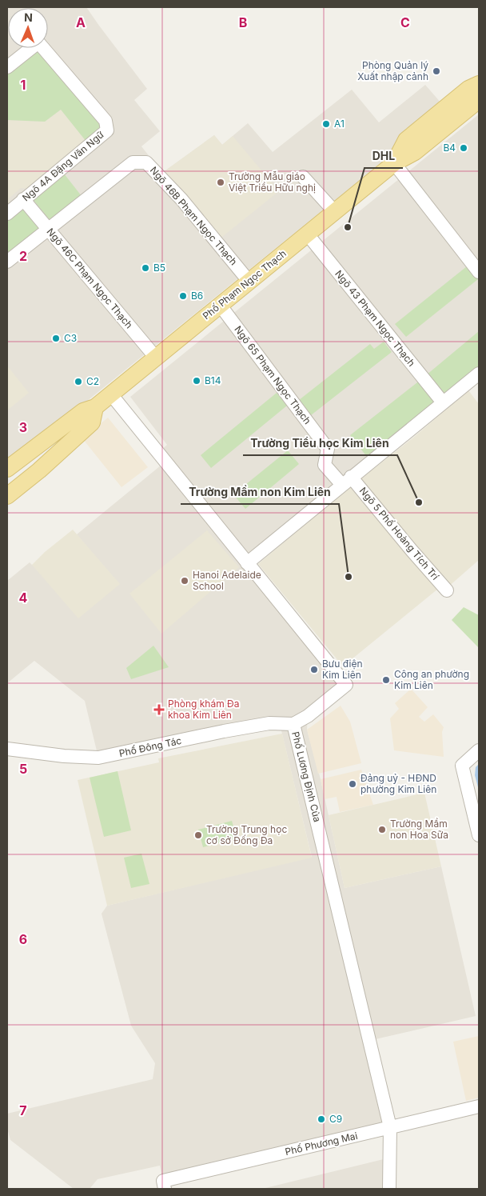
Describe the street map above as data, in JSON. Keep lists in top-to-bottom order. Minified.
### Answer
{"streets":{"main road":["Phố Phạm Ngọc Thạch"],"street":["Ngõ 4A Đặng Văn Ngữ","Ngõ 46B Phạm Ngọc Thạch","Ngõ 46C Phạm Ngọc Thạch","Ngõ 43 Phạm Ngọc Thạch","Ngõ 65 Phạm Ngọc Thạch","Ngõ 5 Phố Hoàng Tích Trí","Phố Đông Tác","Phố Lương Định Của","Phố Phương Mai"]},"crossings":[["Ngõ 4A Đặng Văn Ngữ","Ngõ 46C Phạm Ngọc Thạch"],["Ngõ 46B Phạm Ngọc Thạch","Ngõ 46C Phạm Ngọc Thạch"],["Ngõ 46B Phạm Ngọc Thạch","Phố Phạm Ngọc Thạch"],["Ngõ 46C Phạm Ngọc Thạch","Phố Phạm Ngọc Thạch"],["Phố Phạm Ngọc Thạch","Ngõ 43 Phạm Ngọc Thạch"],["Phố Phạm Ngọc Thạch","Ngõ 65 Phạm Ngọc Thạch"],["Phố Phạm Ngọc Thạch","Phố Lương Định Của"],["Ngõ 65 Phạm Ngọc Thạch","Ngõ 5 Phố Hoàng Tích Trí"],["Phố Đông Tác","Phố Lương Định Của"],["Phố Lương Định Của","Phố Phương Mai"]],"places":{"other":["Phòng Quản lý Xuất nhập cảnh","A1","B4","Trường Mẫu giáo Việt Triều Hữu nghị","DHL","B5","B6","C3","B14","C2","Trường Tiểu học Kim Liên","Trường Mầm non Kim Liên","Hanoi Adelaide School","Bưu điện Kim Liên","Công an phường Kim Liên","Đảng uỷ - HĐND phường Kim Liên","Trường Mầm non Hoa Sữa","Trường Trung học cơ sở Đống Đa","C9"],"health":["Phòng khám Đa khoa Kim Liên"]},"north":"top","grid":{"columns":["A","B","C"],"rows":["1","2","3","4","5","6","7"]}}
